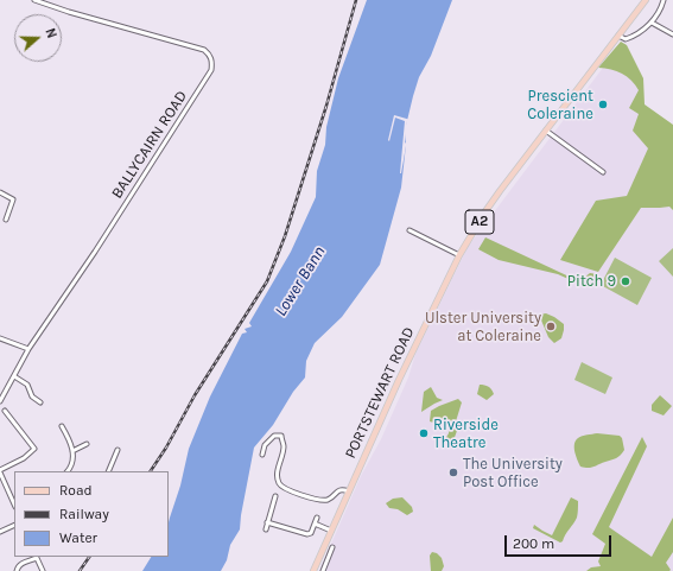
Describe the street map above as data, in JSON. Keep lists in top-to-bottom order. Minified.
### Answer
{"streets":{"main road":["A2","PORTSTEWART ROAD"],"street":["BALLYCAIRN ROAD"]},"water":["Lower Bann"],"places":["Prescient Coleraine","Pitch 9","Ulster University at Coleraine","Riverside Theatre","The University Post Office"],"legend":["Road","Railway","Water"],"scale_bar":"200 m","north":"right"}
